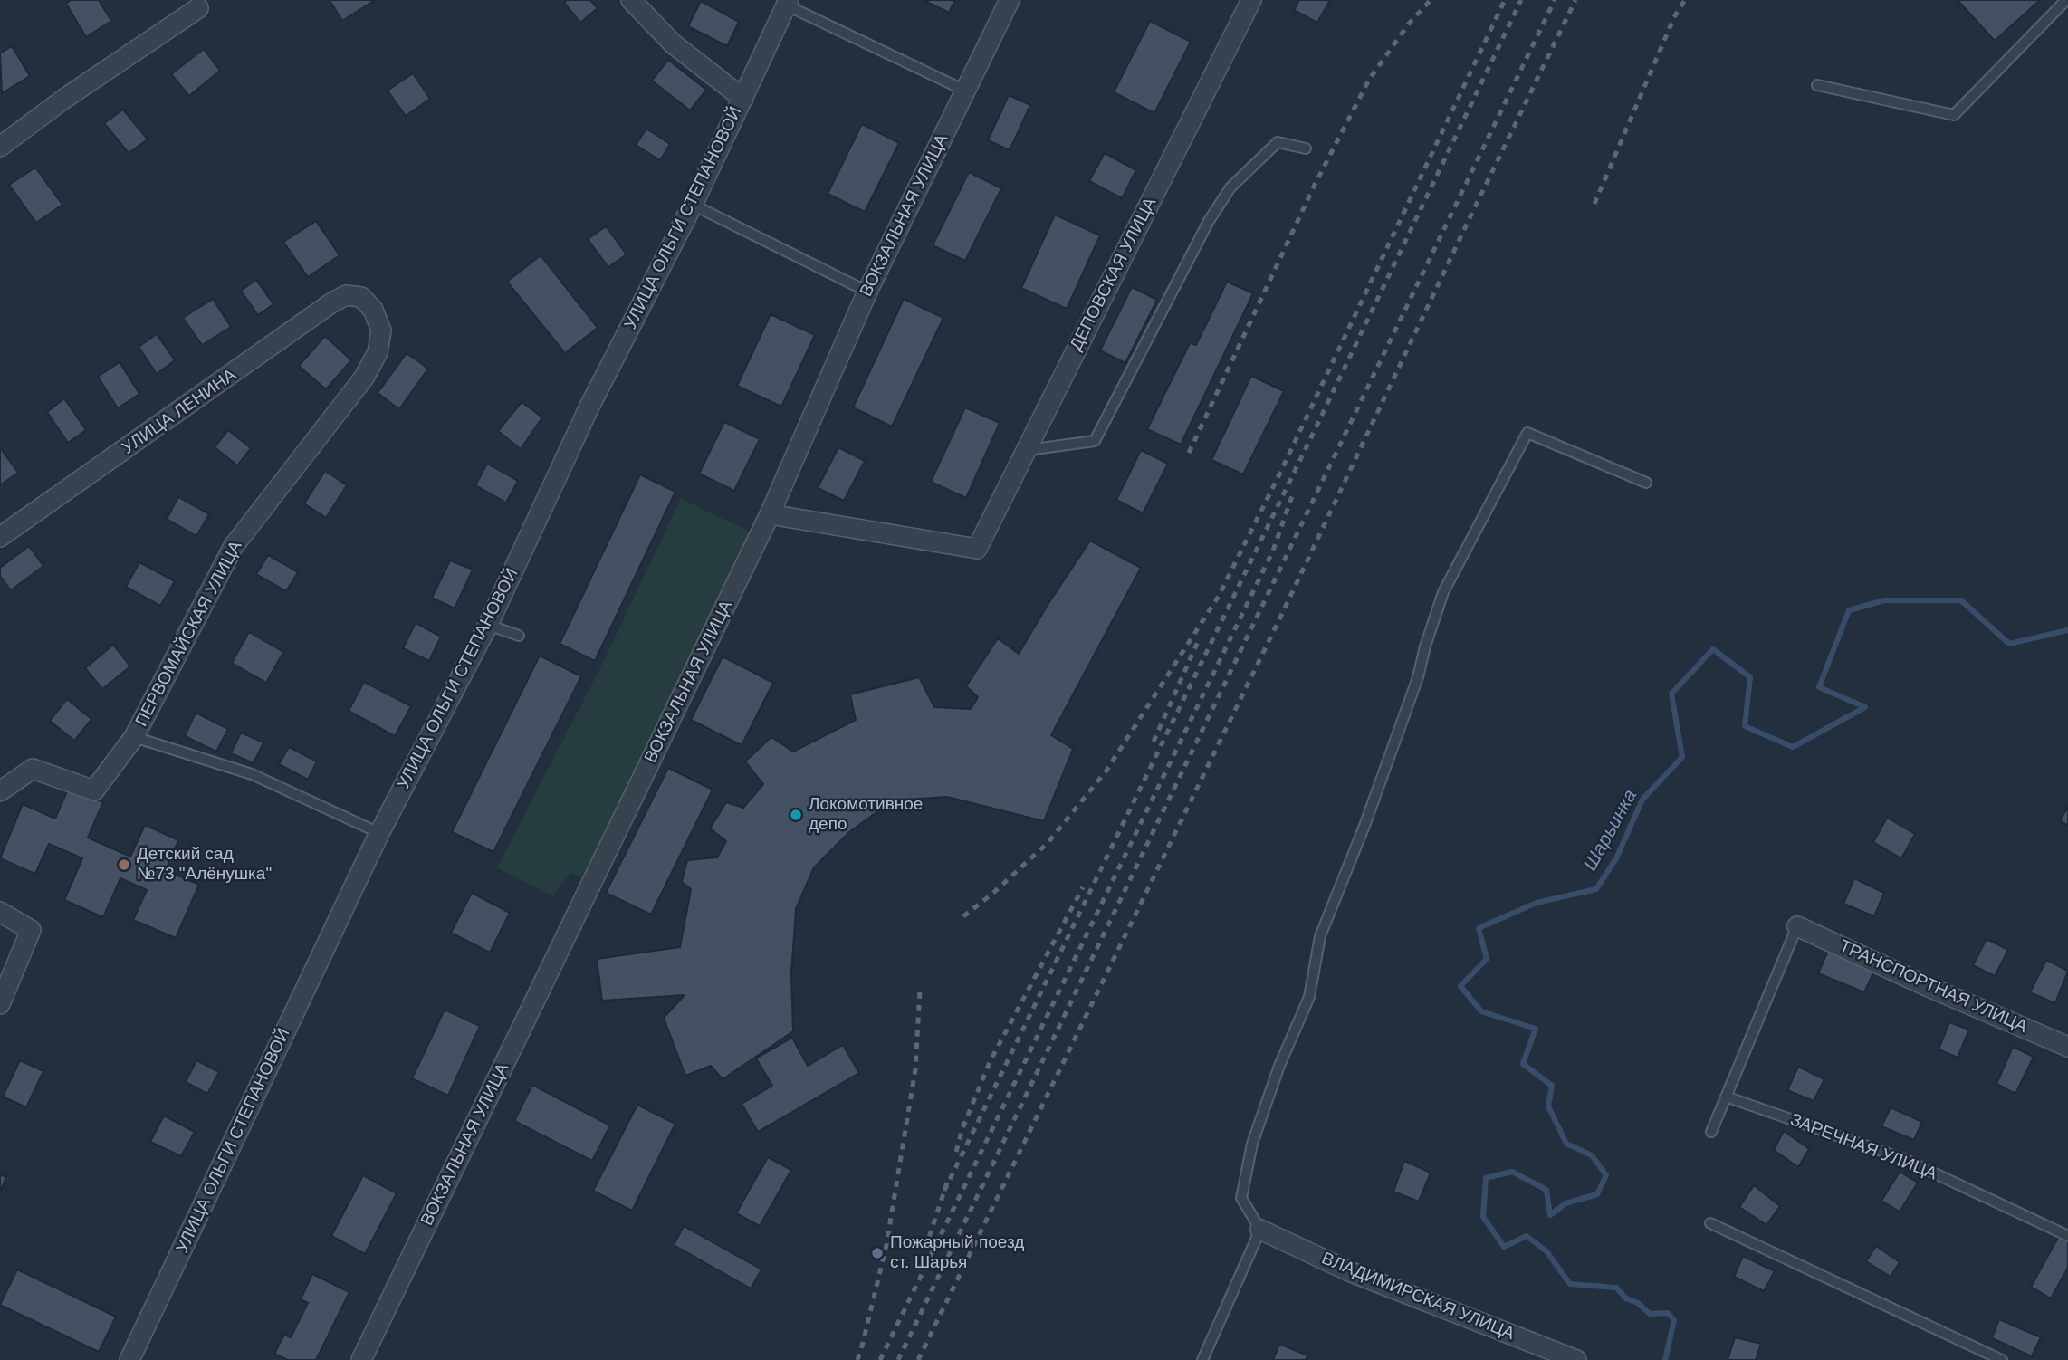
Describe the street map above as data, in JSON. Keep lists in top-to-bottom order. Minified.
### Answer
{"streets":{"street":["ВОКЗАЛЬНАЯ УЛИЦА","УЛИЦА ОЛЬГИ СТЕПАНОВОЙ","ДЕПОВСКАЯ УЛИЦА","УЛИЦА ЛЕНИНА","ПЕРВОМАЙСКАЯ УЛИЦА","ТРАНСПОРТНАЯ УЛИЦА","ВЛАДИМИРСКАЯ УЛИЦА"],"lane":["ЗАРЕЧНАЯ УЛИЦА"]},"crossings":[["ВОКЗАЛЬНАЯ УЛИЦА","ДЕПОВСКАЯ УЛИЦА"],["УЛИЦА ЛЕНИНА","ПЕРВОМАЙСКАЯ УЛИЦА"]],"water":["Шарьинка"],"places":["Локомотивное депо","Детский сад №73 \"Алёнушка\"","Пожарный поезд ст. Шарья"]}
